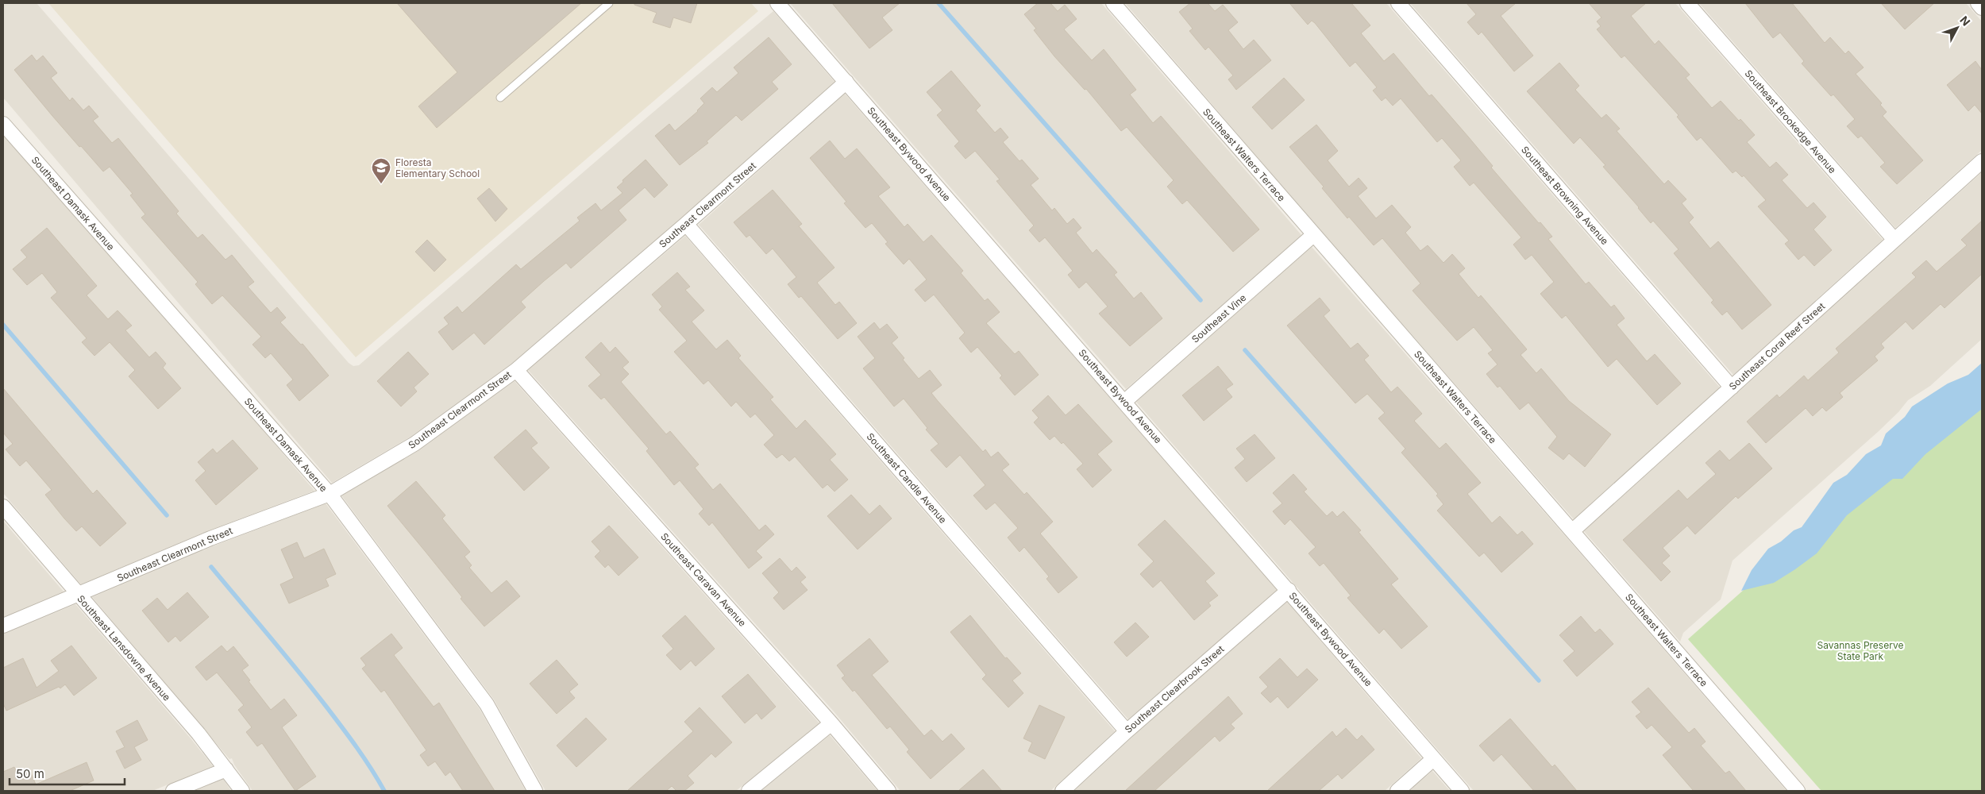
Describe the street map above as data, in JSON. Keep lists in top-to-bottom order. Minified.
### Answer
{"streets":{"street":["Southeast Brookedge Avenue","Southeast Bywood Avenue","Southeast Walters Terrace","Southeast Browning Avenue","Southeast Damask Avenue","Southeast Clearmont Street","Southeast Vine","Southeast Coral Reef Street","Southeast Candle Avenue","Southeast Caravan Avenue","Southeast Lansdowne Avenue","Southeast Clearbrook Street"]},"crossings":[["Southeast Brookedge Avenue","Southeast Coral Reef Street"],["Southeast Bywood Avenue","Southeast Clearmont Street"],["Southeast Bywood Avenue","Southeast Vine"],["Southeast Bywood Avenue","Southeast Clearbrook Street"],["Southeast Walters Terrace","Southeast Vine"],["Southeast Walters Terrace","Southeast Coral Reef Street"],["Southeast Browning Avenue","Southeast Coral Reef Street"],["Southeast Damask Avenue","Southeast Clearmont Street"],["Southeast Clearmont Street","Southeast Candle Avenue"],["Southeast Clearmont Street","Southeast Caravan Avenue"],["Southeast Clearmont Street","Southeast Lansdowne Avenue"],["Southeast Candle Avenue","Southeast Clearbrook Street"]],"parks":["Savannas Preserve State Park"],"places":{"school or university":["Floresta Elementary School"]},"scale_bar":"50 m","north":"top right"}
